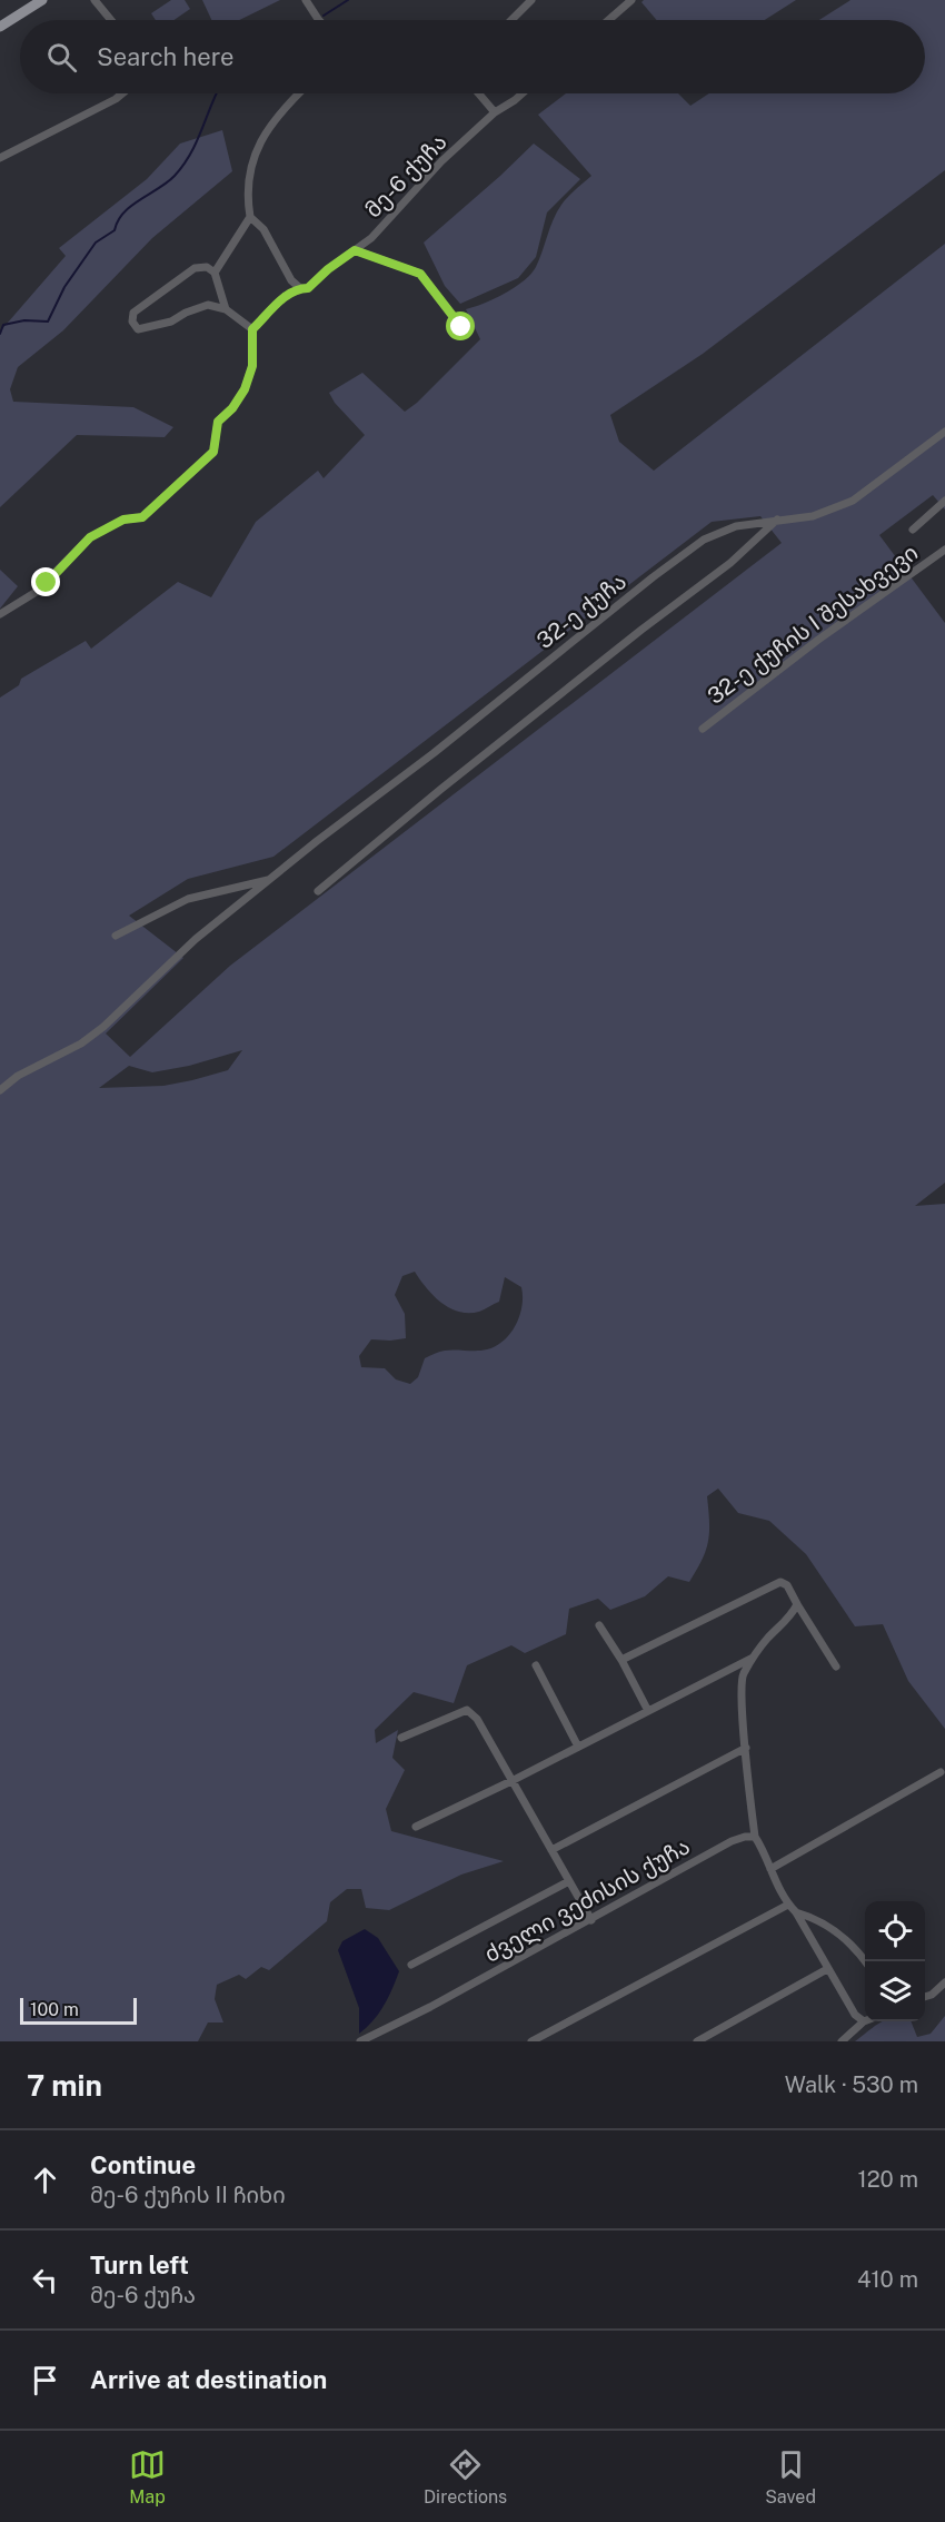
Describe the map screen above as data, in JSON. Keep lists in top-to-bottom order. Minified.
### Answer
{"streets":{"street":["მე-6 ქუჩა","32-ე ქუჩა","32-ე ქუჩის I შესახვევი","ძველი ვეძისის ქუჩა"]},"scale_bar":"100 m","page":{"search":"Search here","scale":"100 m","heading":["7 min","Walk · 530 m"],"list":[["Continue","მე-6 ქუჩის II ჩიხი","120 m"],["Turn left","მე-6 ქუჩა","410 m"],"Arrive at destination"],"nav":["Map","Directions","Saved"]}}
